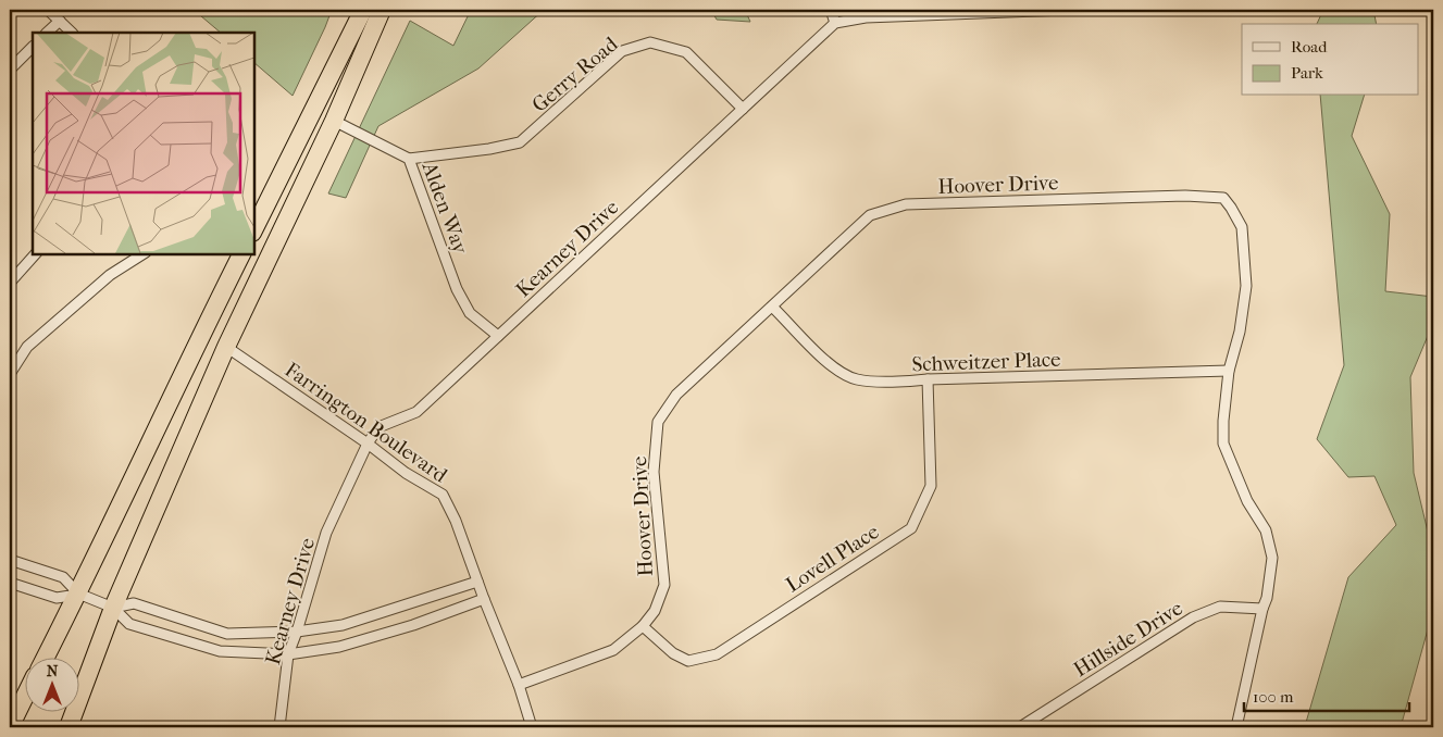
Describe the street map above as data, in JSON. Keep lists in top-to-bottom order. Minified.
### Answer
{"streets":{"street":["Gerry Road","Hoover Drive","Alden Way","Kearney Drive","Schweitzer Place","Farrington Boulevard","Lovell Place","Hillside Drive"]},"crossings":[["Gerry Road","Alden Way"],["Gerry Road","Kearney Drive"],["Hoover Drive","Schweitzer Place"],["Hoover Drive","Farrington Boulevard"],["Hoover Drive","Lovell Place"],["Hoover Drive","Hillside Drive"],["Alden Way","Kearney Drive"],["Kearney Drive","Farrington Boulevard"],["Schweitzer Place","Lovell Place"]],"legend":["Road","Park"],"scale_bar":"100 m","north":"top"}
